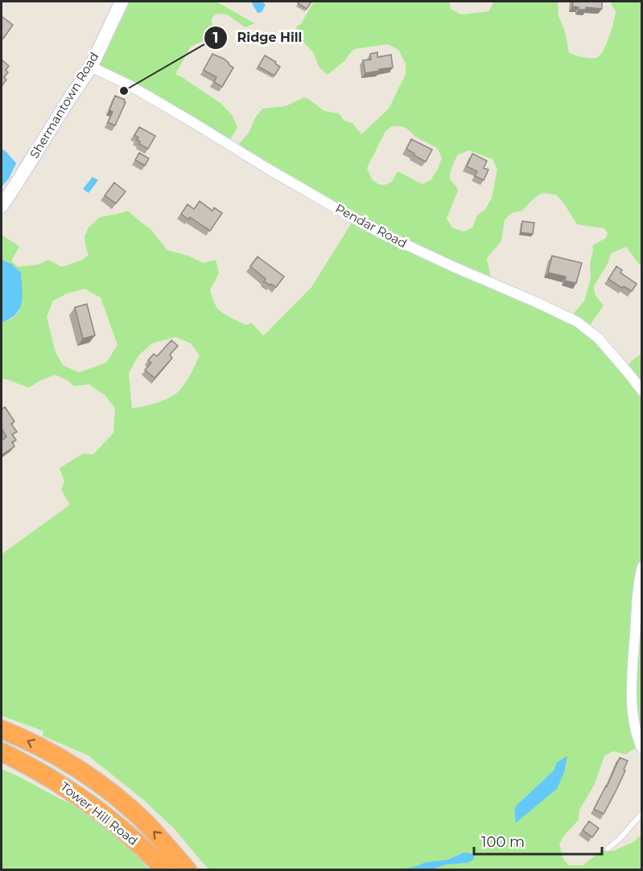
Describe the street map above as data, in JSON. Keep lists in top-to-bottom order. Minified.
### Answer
{"streets":{"highway":["Tower Hill Road"],"street":["Shermantown Road","Pendar Road"]},"crossings":[["Shermantown Road","Pendar Road"]],"places":["Ridge Hill"],"scale_bar":"100 m"}
